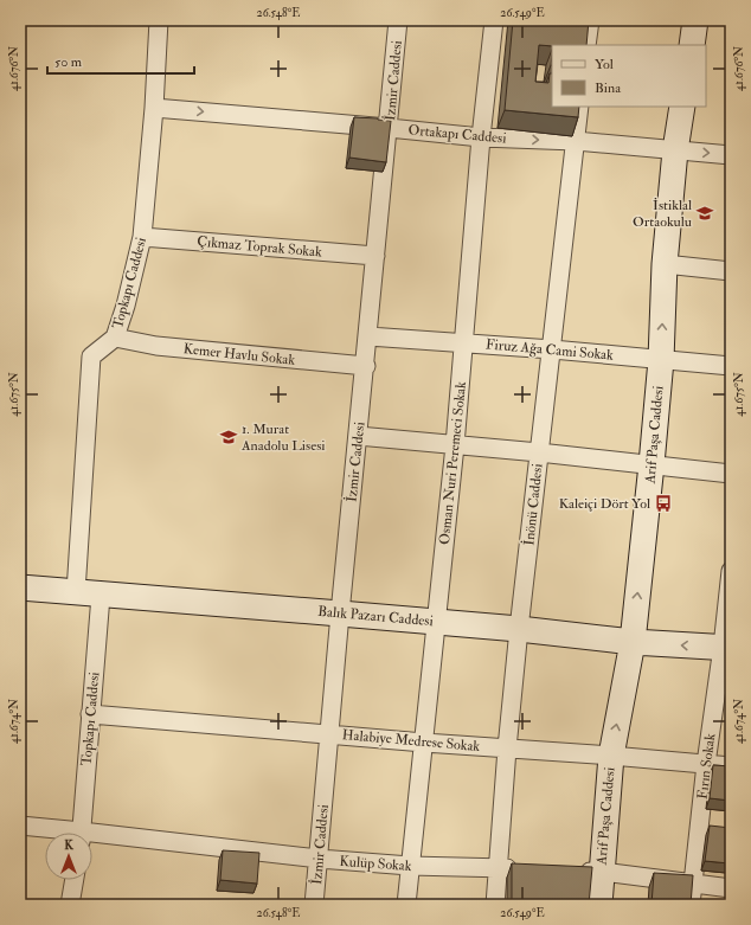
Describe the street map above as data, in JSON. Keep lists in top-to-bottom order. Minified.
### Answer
{"streets":{"street":["İzmir Caddesi","Ortakapı Caddesi","Çıkmaz Toprak Sokak","Topkapı Caddesi","Firuz Ağa Cami Sokak","Kemer Havlu Sokak","Arif Paşa Caddesi","Osman Nuri Peremeci Sokak","İnönü Caddesi","Balık Pazarı Caddesi","Halabiye Medrese Sokak","Fırın Sokak","Kulüp Sokak"]},"crossings":[["İzmir Caddesi","Ortakapı Caddesi"],["İzmir Caddesi","Çıkmaz Toprak Sokak"],["İzmir Caddesi","Firuz Ağa Cami Sokak"],["İzmir Caddesi","Kemer Havlu Sokak"],["İzmir Caddesi","Balık Pazarı Caddesi"],["İzmir Caddesi","Halabiye Medrese Sokak"],["İzmir Caddesi","Kulüp Sokak"],["Ortakapı Caddesi","Topkapı Caddesi"],["Ortakapı Caddesi","Arif Paşa Caddesi"],["Ortakapı Caddesi","Osman Nuri Peremeci Sokak"],["Ortakapı Caddesi","İnönü Caddesi"],["Çıkmaz Toprak Sokak","Topkapı Caddesi"],["Topkapı Caddesi","Kemer Havlu Sokak"],["Topkapı Caddesi","Balık Pazarı Caddesi"],["Topkapı Caddesi","Halabiye Medrese Sokak"],["Firuz Ağa Cami Sokak","Arif Paşa Caddesi"],["Firuz Ağa Cami Sokak","Osman Nuri Peremeci Sokak"],["Firuz Ağa Cami Sokak","İnönü Caddesi"],["Arif Paşa Caddesi","Balık Pazarı Caddesi"],["Arif Paşa Caddesi","Halabiye Medrese Sokak"],["Osman Nuri Peremeci Sokak","Balık Pazarı Caddesi"],["Osman Nuri Peremeci Sokak","Halabiye Medrese Sokak"],["Osman Nuri Peremeci Sokak","Kulüp Sokak"],["İnönü Caddesi","Balık Pazarı Caddesi"],["İnönü Caddesi","Halabiye Medrese Sokak"],["İnönü Caddesi","Kulüp Sokak"],["Balık Pazarı Caddesi","Fırın Sokak"],["Halabiye Medrese Sokak","Fırın Sokak"]],"one_way":["Ortakapı Caddesi","Arif Paşa Caddesi"],"places":{"school or university":["İstiklal Ortaokulu","1. Murat Anadolu Lisesi"],"bus stop":["Kaleiçi Dört Yol"]},"legend":["Yol","Bina"],"scale_bar":"50 m","north":"top","coordinates":["26.548°E","26.549°E","41.676°N","41.675°N","41.674°N"]}
